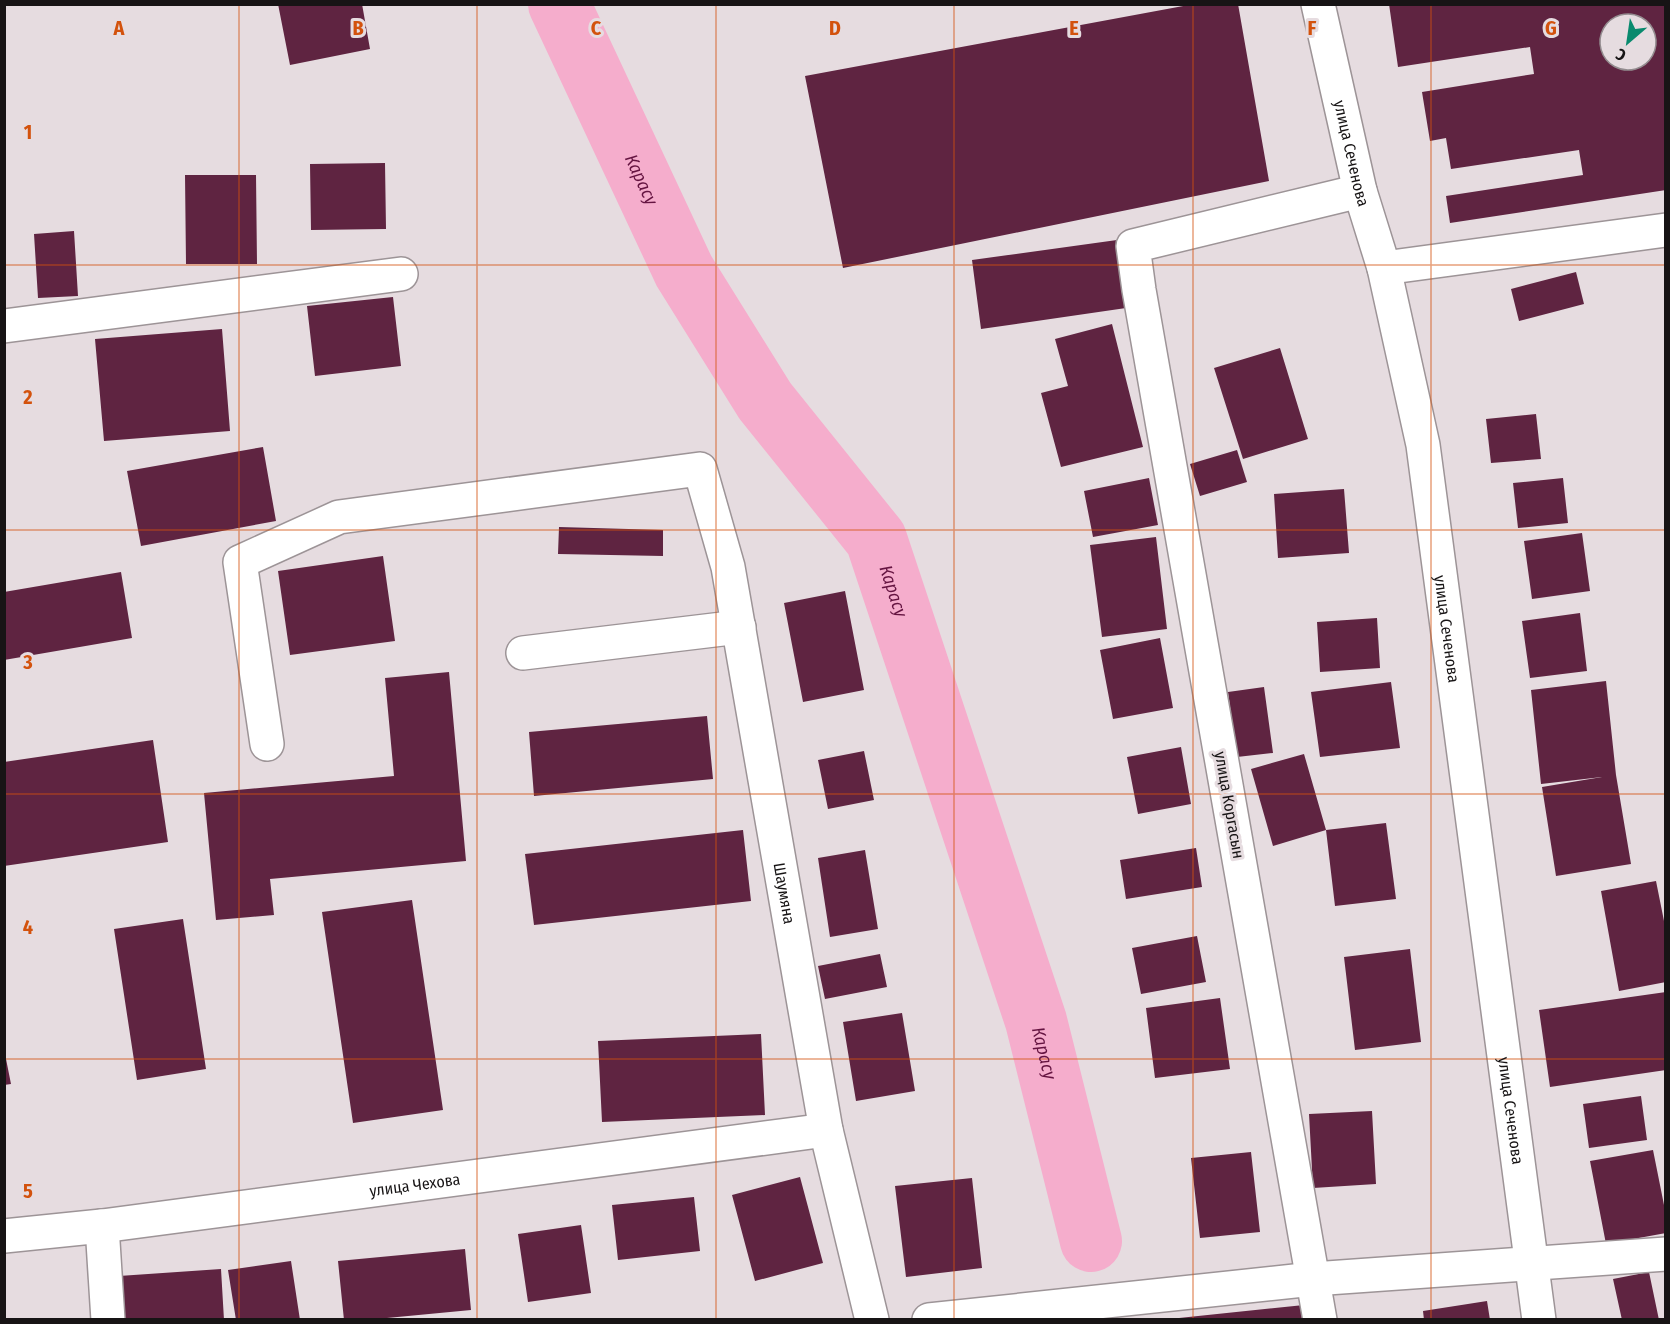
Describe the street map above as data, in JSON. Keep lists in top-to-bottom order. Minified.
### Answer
{"streets":{"street":["улица Сеченова","улица Коргасын","Шаумяна","улица Чехова"]},"crossings":[["улица Сеченова","улица Коргасын"],["Шаумяна","улица Чехова"]],"water":["Карасу"],"north":"bottom left","grid":{"columns":["A","B","C","D","E","F","G"],"rows":["1","2","3","4","5"]}}
